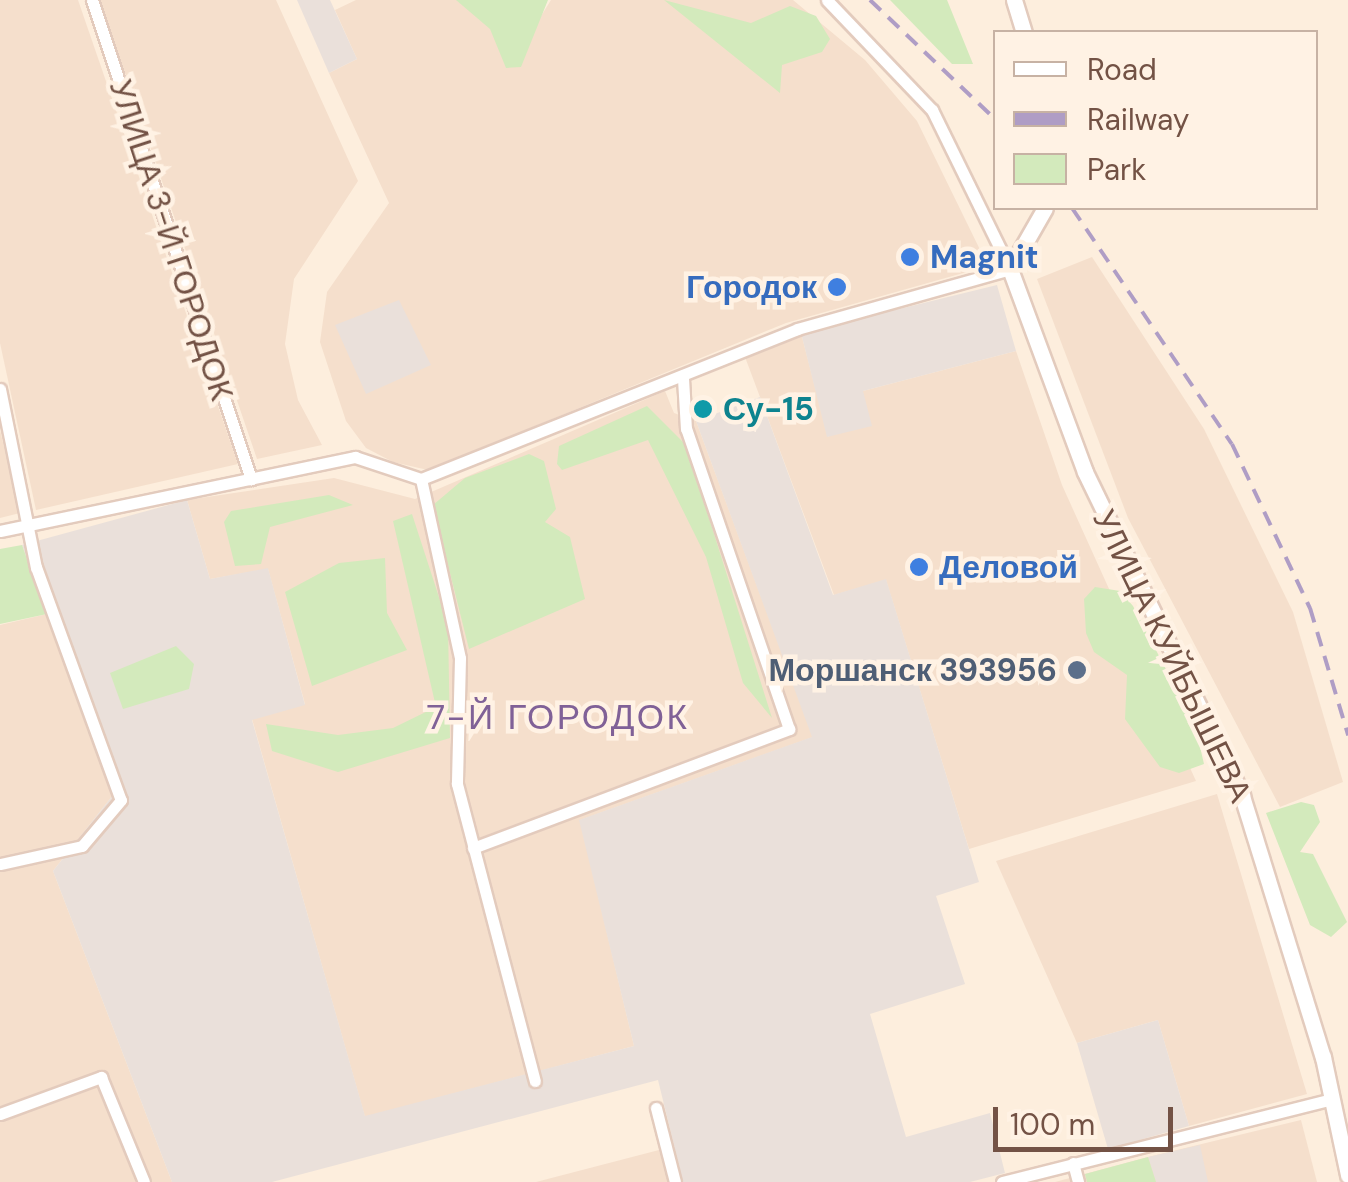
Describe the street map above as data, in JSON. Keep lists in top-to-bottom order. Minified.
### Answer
{"streets":{"street":["УЛИЦА 3-Й ГОРОДОК","УЛИЦА КУЙБЫШЕВА"]},"districts":["7-Й ГОРОДОК"],"places":["Magnit","Городок","Су-15","Деловой","Моршанск 393956"],"legend":["Road","Railway","Park"],"scale_bar":"100 m"}
